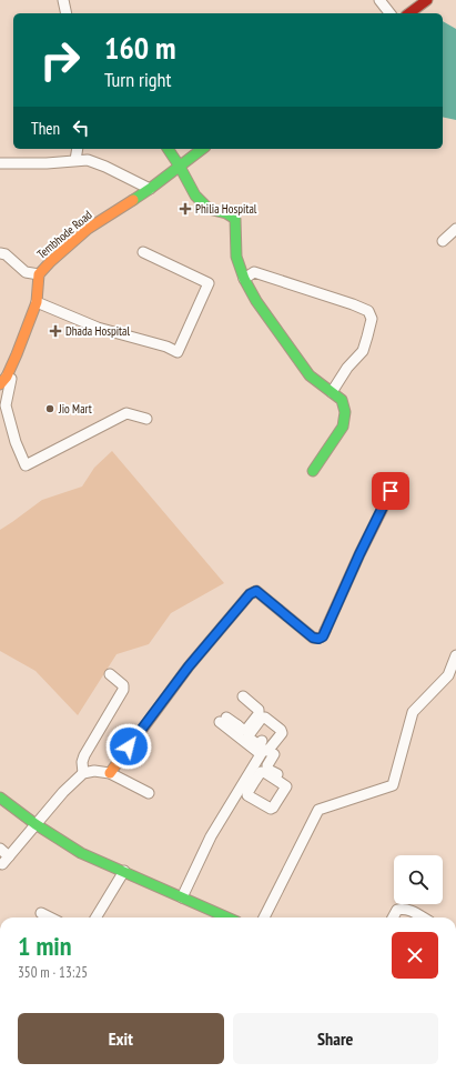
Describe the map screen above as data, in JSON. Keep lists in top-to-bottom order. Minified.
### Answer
{"streets":{"street":["Tembhode Road"]},"places":{"health":["Philia Hospital","Dhada Hospital"],"other":["Jio Mart"]},"page":{"turn":["160 m","Turn right"],"then":"Then","heading":["1 min","350 m · 13:25"],"buttons":["Exit","Share"]}}
